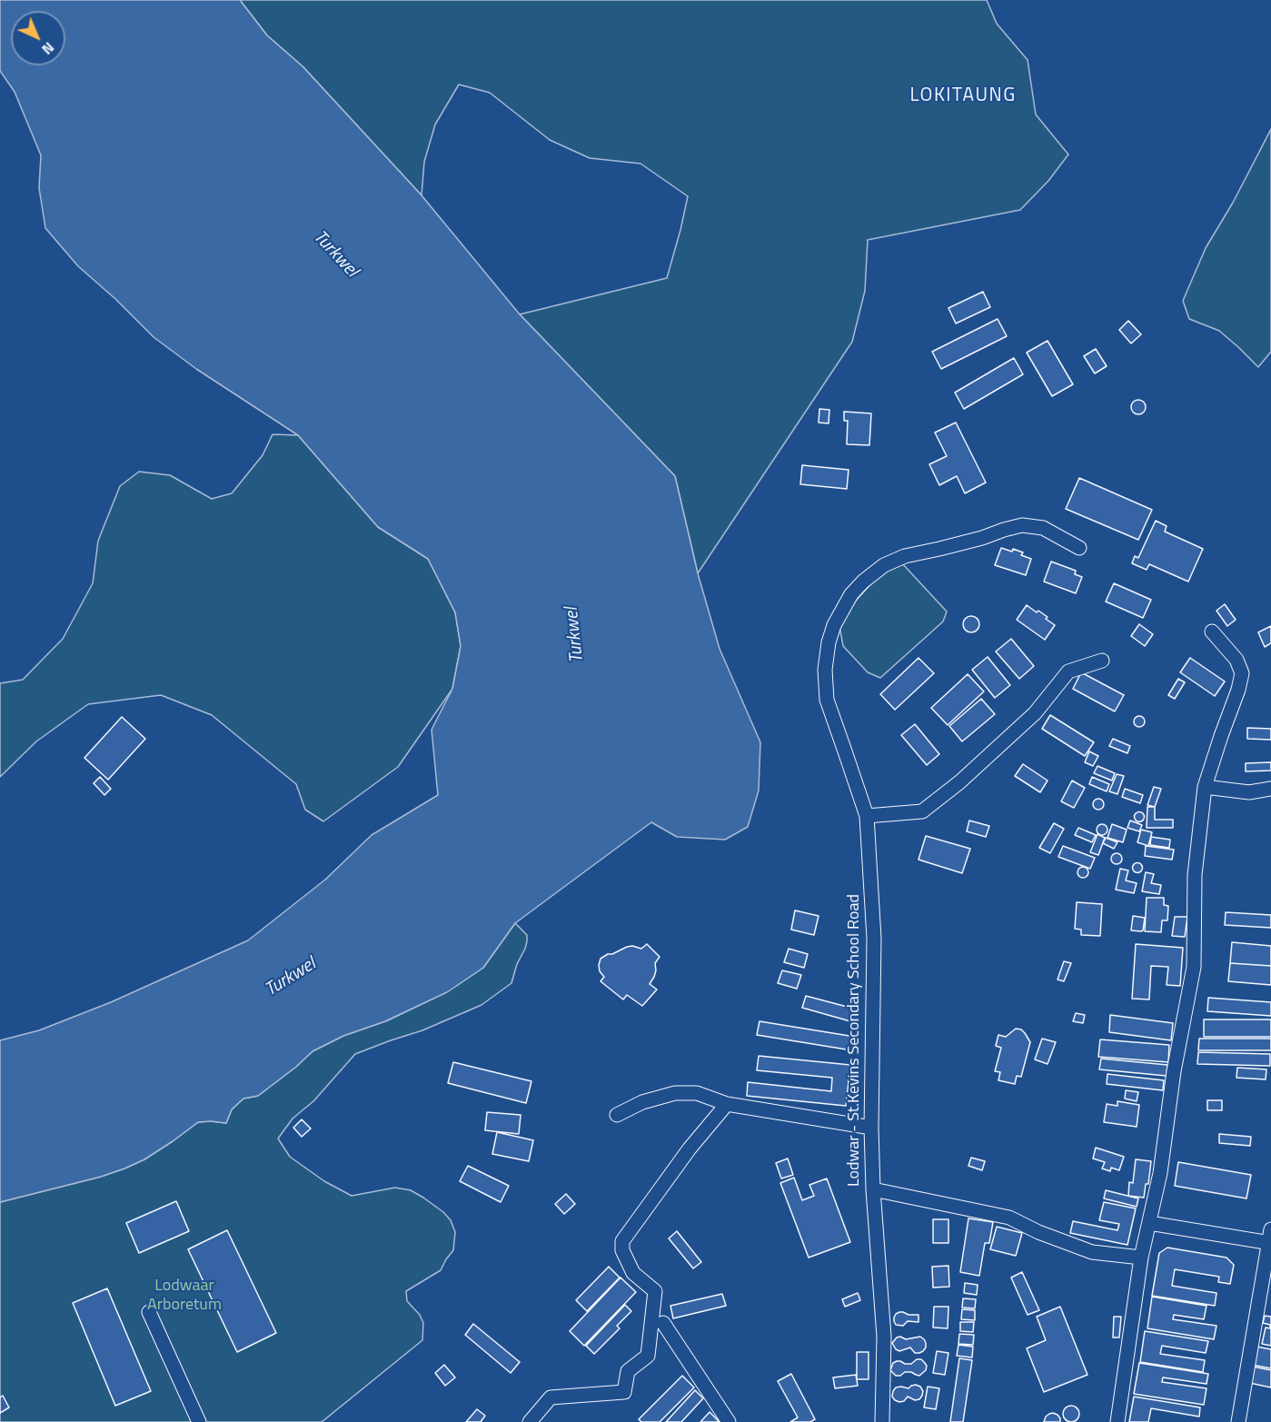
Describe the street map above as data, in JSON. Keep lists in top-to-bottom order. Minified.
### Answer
{"streets":{"street":["Lodwar - St.Kevins Secondary School Road"]},"districts":["LOKITAUNG"],"water":["Turkwel"],"parks":["Lodwaar Arboretum"],"north":"bottom right"}
